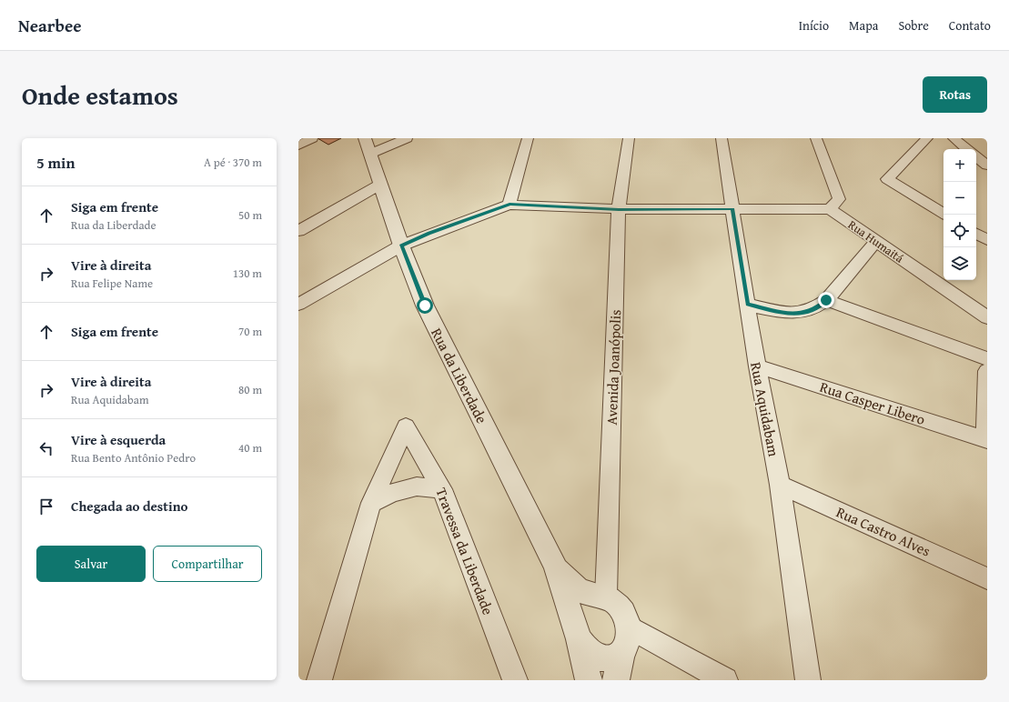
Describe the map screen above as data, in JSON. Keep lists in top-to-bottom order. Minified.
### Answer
{"streets":{"street":["Rua Humaitá","Avenida Joanópolis","Rua da Liberdade","Rua Casper Libero","Rua Aquidabam","Rua Castro Alves","Travessa da Liberdade"]},"crossings":[["Rua Casper Libero","Rua Aquidabam"],["Rua Aquidabam","Rua Castro Alves"]],"page":{"header":"Nearbee","nav":["Início","Mapa","Sobre","Contato"],"title":"Onde estamos","buttons":["Rotas",["Salvar","Compartilhar"]],"heading":["5 min","A pé · 370 m"],"map_buttons":["+","−"],"list":[["Siga em frente","Rua da Liberdade","50 m"],["Vire à direita","Rua Felipe Name","130 m"],["Siga em frente","70 m"],["Vire à direita","Rua Aquidabam","80 m"],["Vire à esquerda","Rua Bento Antônio Pedro","40 m"],"Chegada ao destino"]}}
